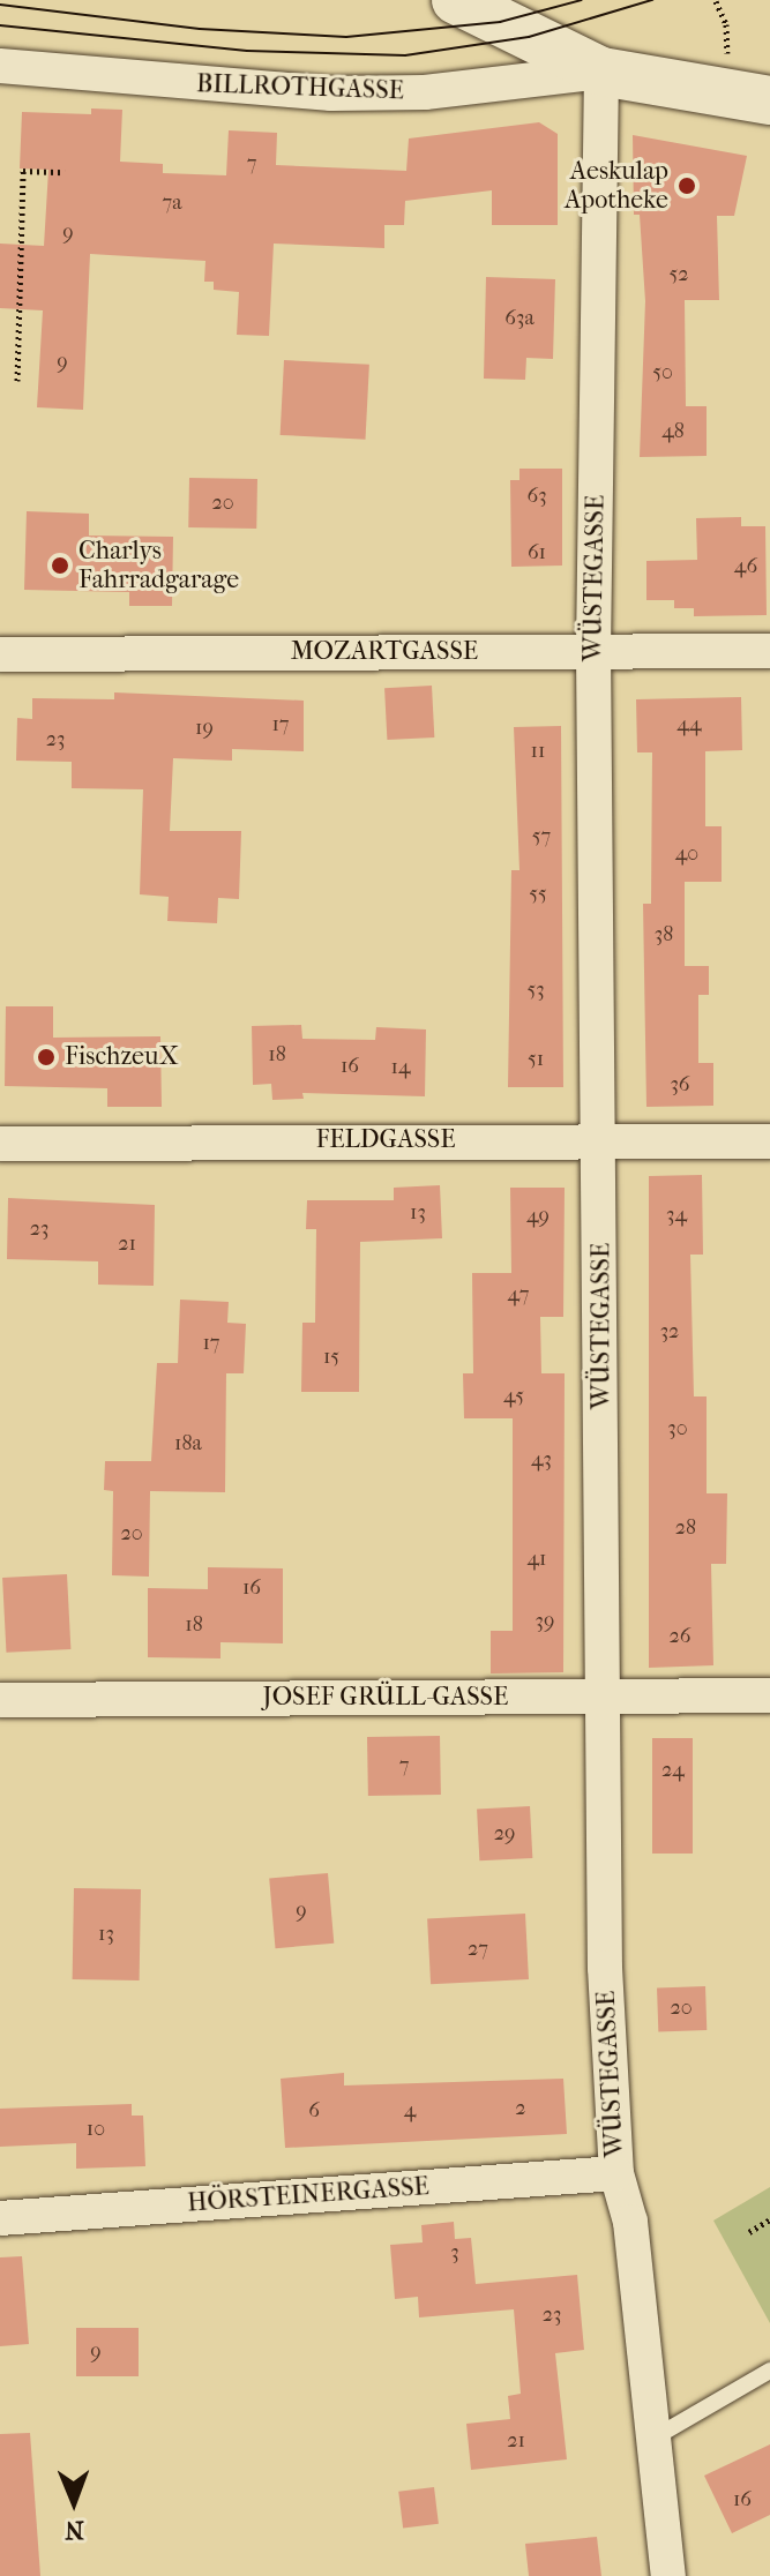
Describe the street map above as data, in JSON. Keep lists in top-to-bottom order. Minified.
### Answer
{"streets":{"street":["BILLROTHGASSE","WÜSTEGASSE","MOZARTGASSE","FELDGASSE","JOSEF GRÜLL-GASSE","HÖRSTEINERGASSE"]},"crossings":[["BILLROTHGASSE","WÜSTEGASSE"],["WÜSTEGASSE","MOZARTGASSE"],["WÜSTEGASSE","FELDGASSE"],["WÜSTEGASSE","JOSEF GRÜLL-GASSE"],["WÜSTEGASSE","HÖRSTEINERGASSE"]],"places":["Aeskulap Apotheke","Charlys Fahrradgarage","FischzeuX"],"house_numbers":["7","7a","9","52","63a","9","50","48","63","20","61","46","17","44","19","23","11","57","40","55","38","53","18","51","16","14","36","13","34","49","23","21","47","32","17","15","45","30","18a","43","28","20","41","16","39","18","26","7","24","29","9","13","27","20","2","6","4","10","3","23","9","21","16"],"north":"bottom"}
